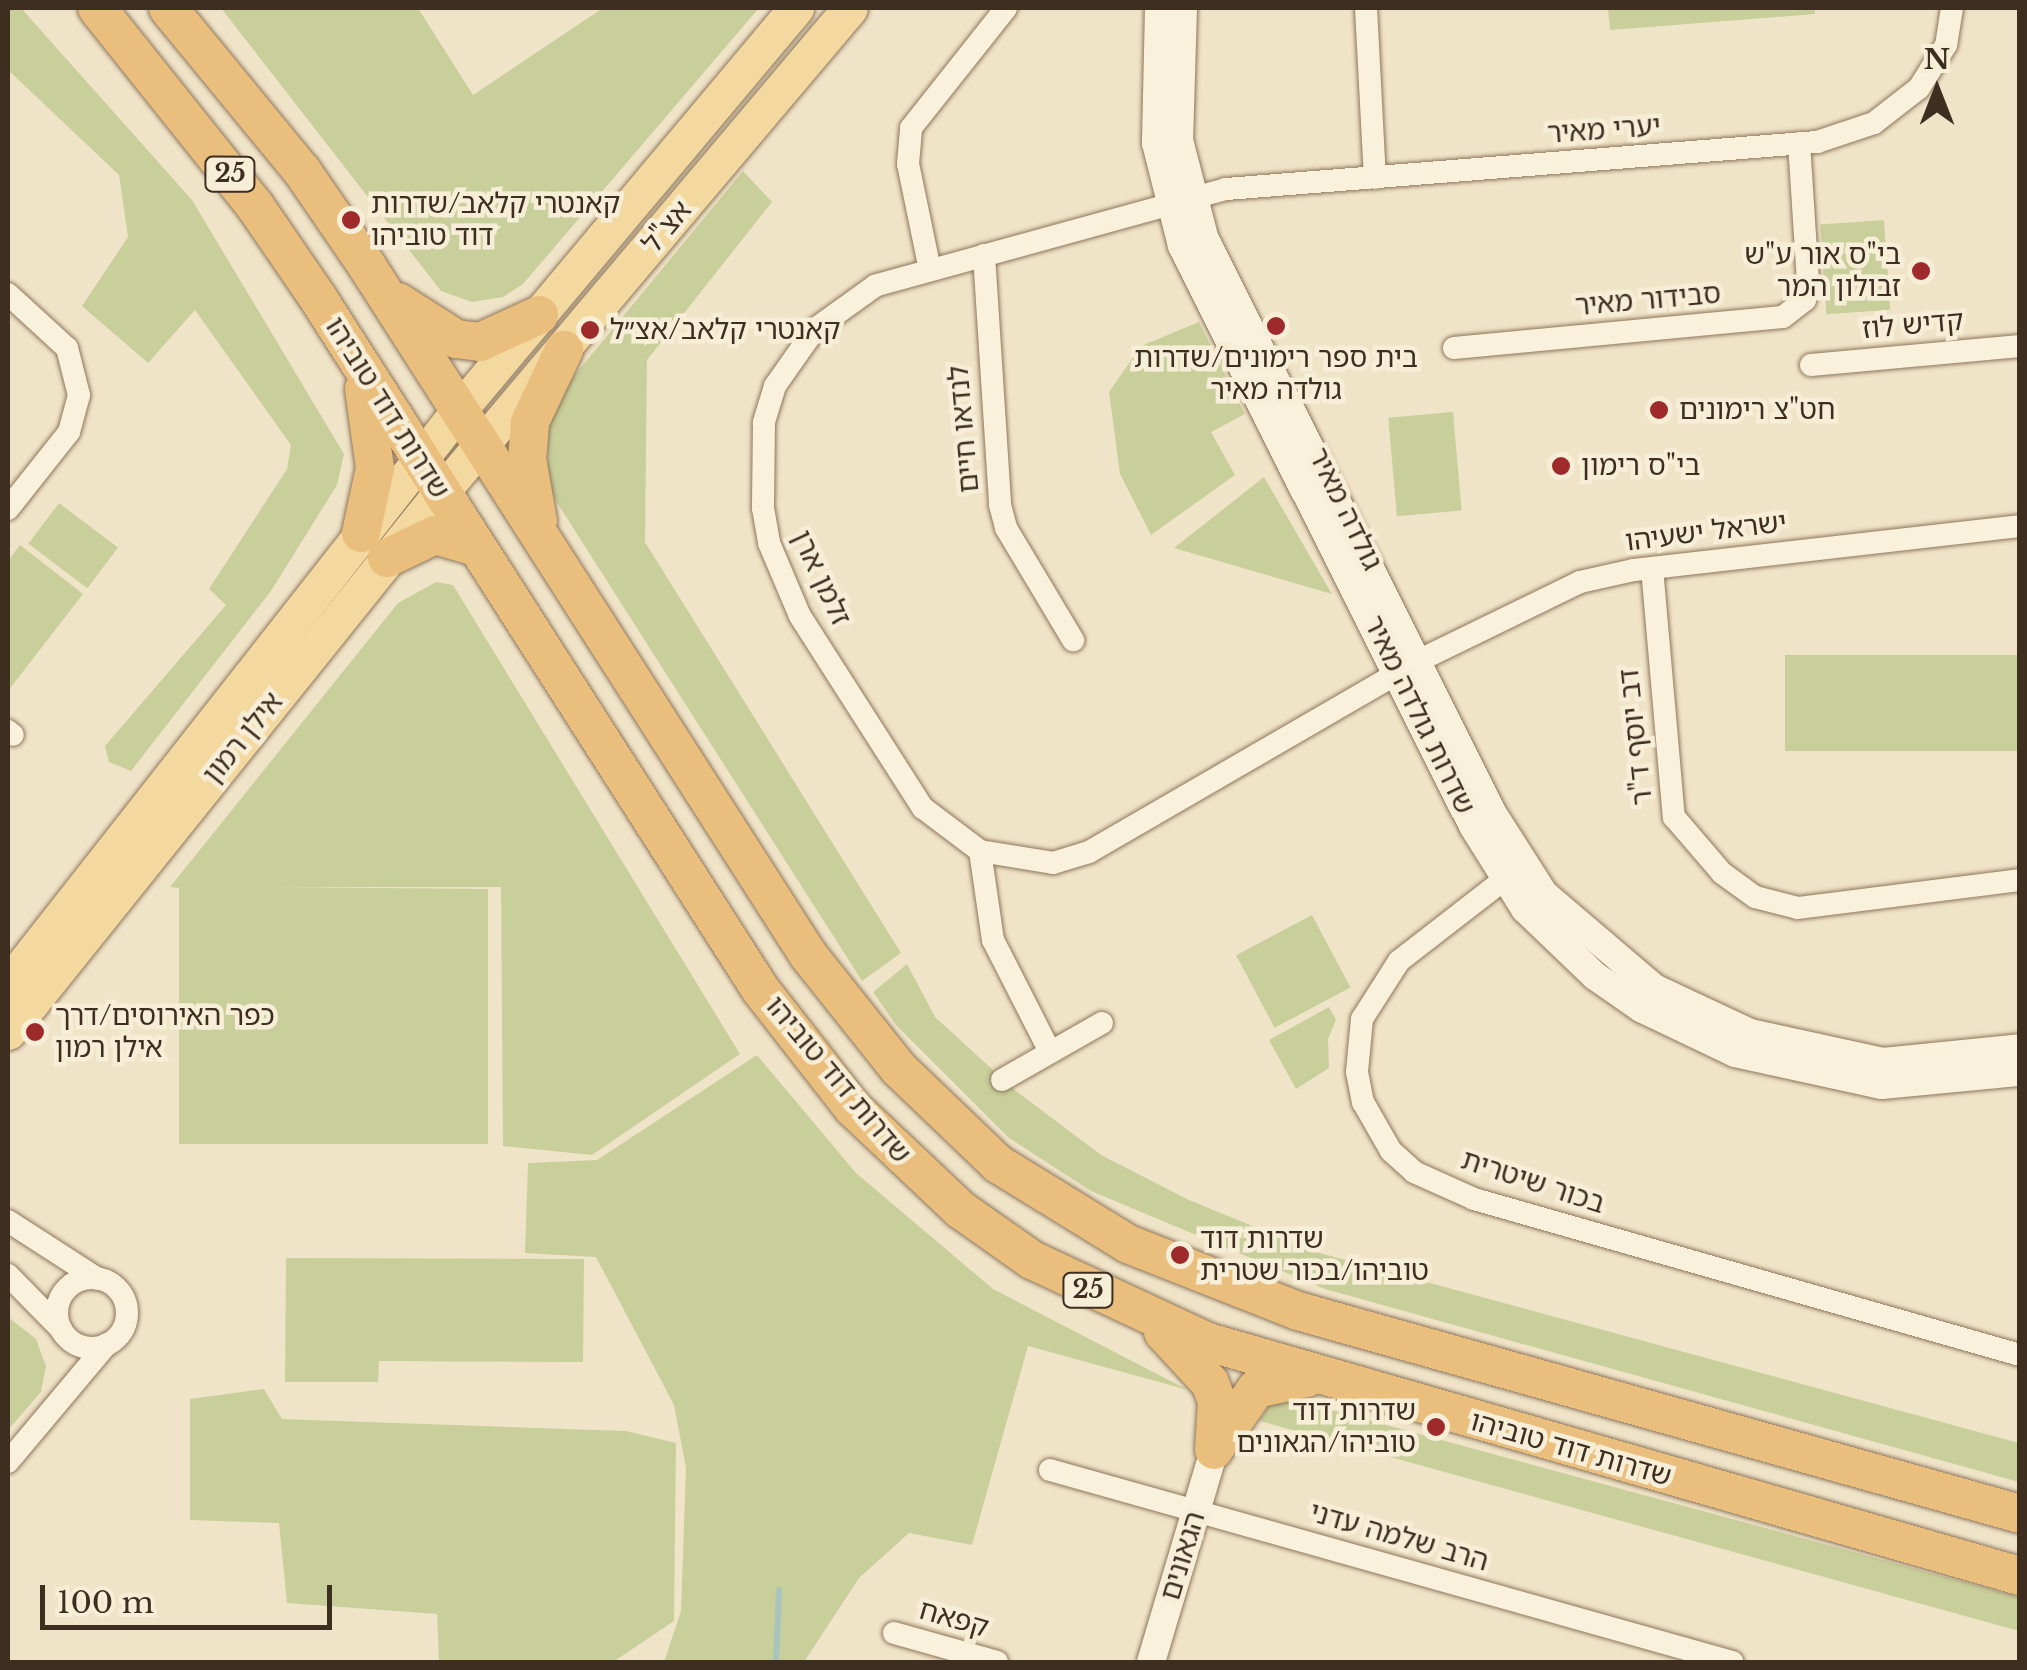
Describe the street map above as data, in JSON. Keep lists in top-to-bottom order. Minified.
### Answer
{"streets":{"highway":["25","שדרות דוד טוביהו"],"main road":["אצ\"ל","אילן רמון"],"street":["יערי מאיר","סבידור מאיר","קדיש לוז","לנדאו חיים","ישראל ישעיהו","זלמן ארן","שדרות גולדה מאיר","דב יוסף ד\"ר","בכור שיטרית","הרב שלמה עדני","הגאונים","קפאח"]},"crossings":[["יערי מאיר","סבידור מאיר"],["יערי מאיר","זלמן ארן"],["יערי מאיר","שדרות גולדה מאיר"],["אצ\"ל","שדרות דוד טוביהו"],["אצ\"ל","אילן רמון"],["שדרות דוד טוביהו","אילן רמון"],["לנדאו חיים","זלמן ארן"],["ישראל ישעיהו","זלמן ארן"],["ישראל ישעיהו","שדרות גולדה מאיר"],["ישראל ישעיהו","דב יוסף ד\"ר"],["זלמן ארן","שדרות גולדה מאיר"],["שדרות גולדה מאיר","בכור שיטרית"],["הרב שלמה עדני","הגאונים"]],"places":["קאנטרי קלאב/שדרות דוד טוביהו","בי\"ס אור ע\"ש זבולון המר","בית ספר רימונים/שדרות גולדה מאיר","קאנטרי קלאב/אצ״ל","חט\"צ רימונים","בי\"ס רימון","כפר האירוסים/דרך אילן רמון","שדרות דוד טוביהו/בכור שטרית","שדרות דוד טוביהו/הגאונים"],"scale_bar":"100 m","north":"top"}
